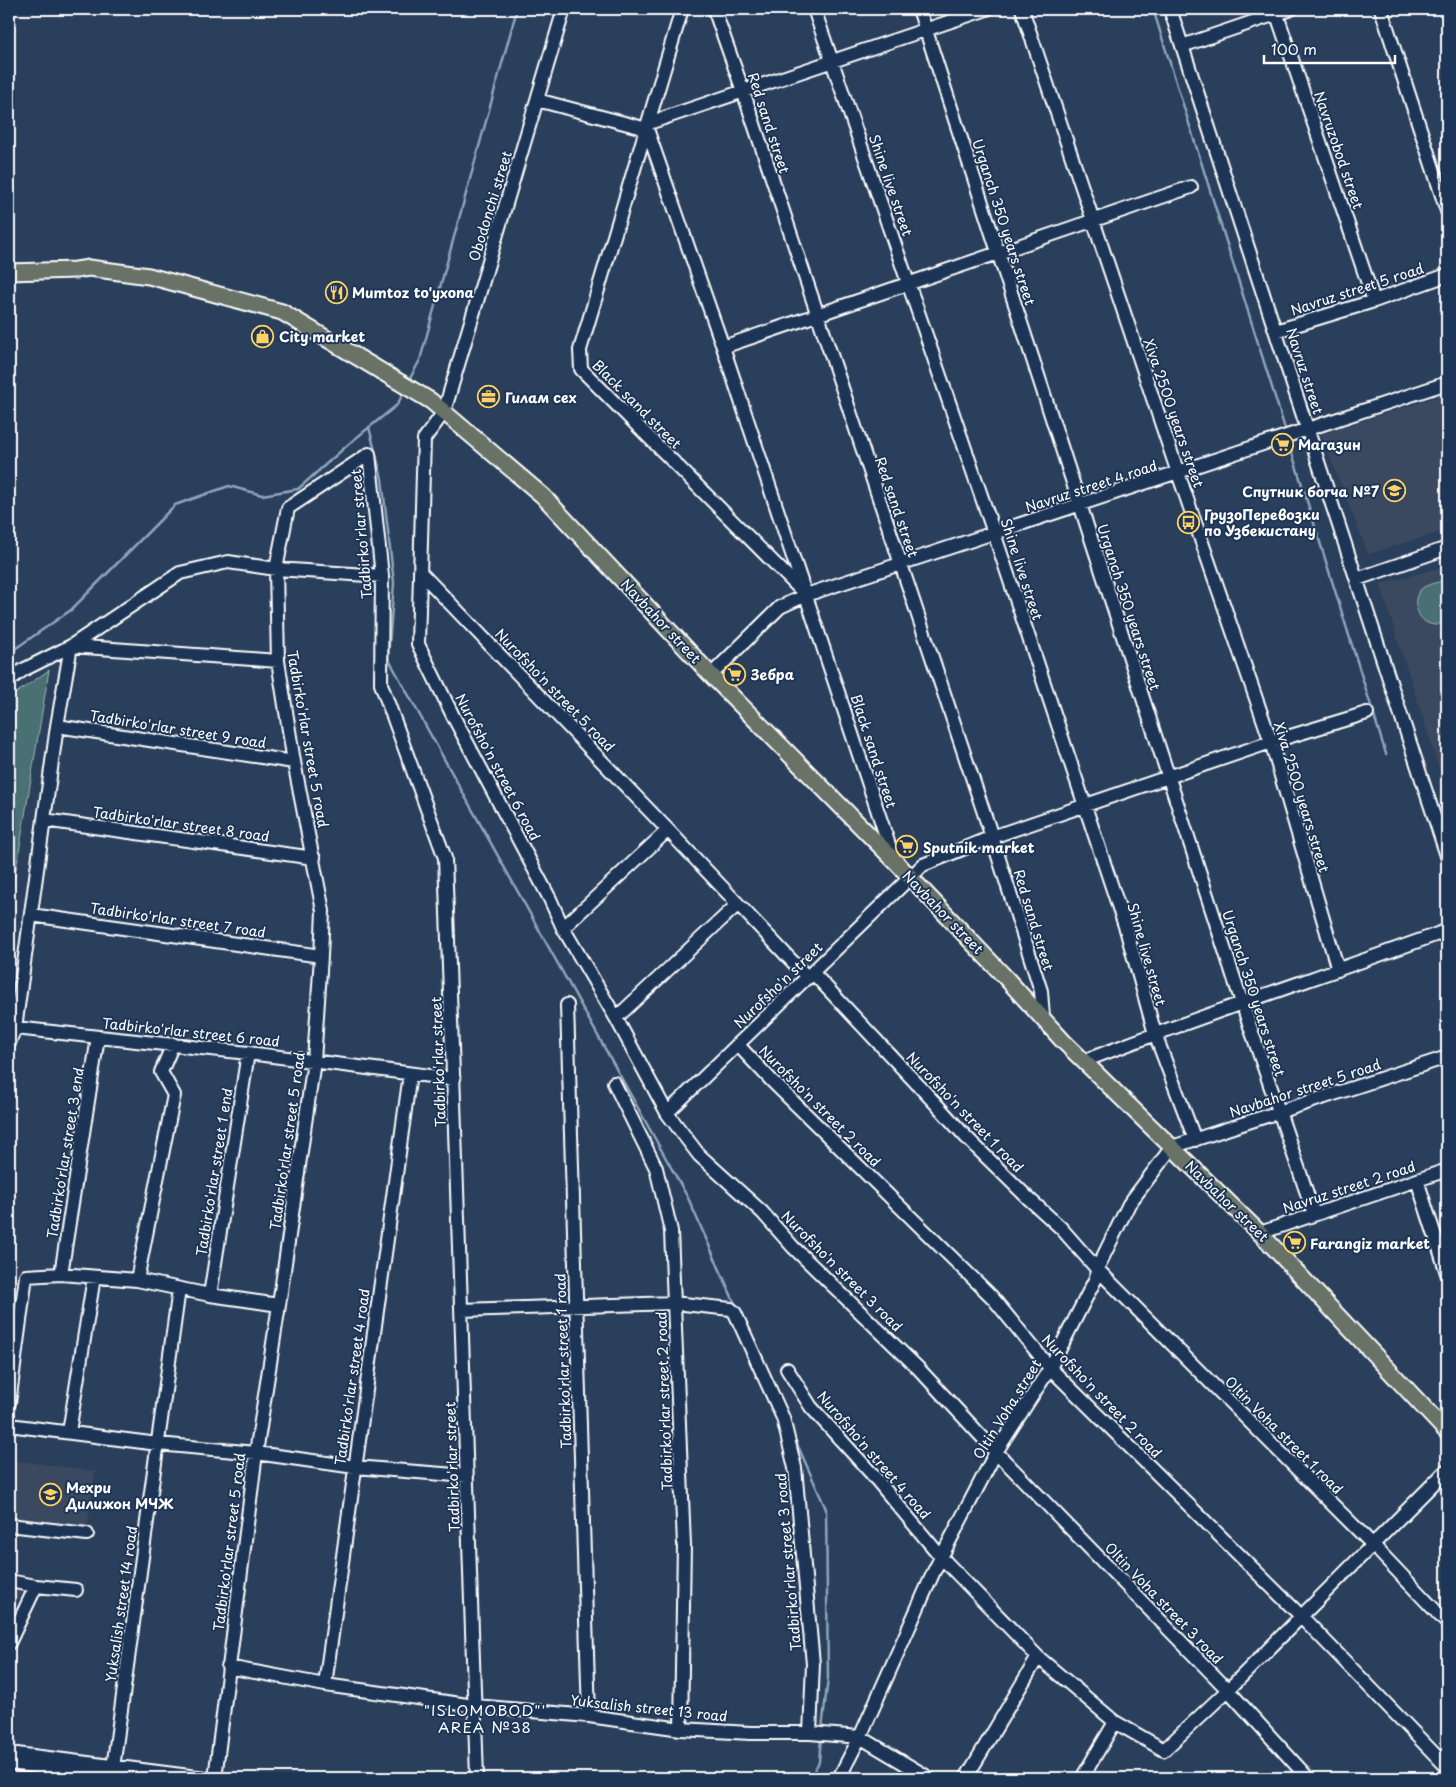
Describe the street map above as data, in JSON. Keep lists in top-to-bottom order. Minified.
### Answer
{"streets":{"main road":["Navbahor street"],"street":["Red sand street","Navruzobod street","Shine live street","Obodonchi street","Urganch 350 years street","Navruz street 5 road","Navruz street","Black sand street","Xiva 2500 years street","Navruz street 4 road","Tadbirko'rlar street","Nurofsho'n street 5 road","Tadbirko'rlar street 9 road","Tadbirko'rlar street 5 road","Nurofsho'n street 6 road","Tadbirko'rlar street 8 road","Tadbirko'rlar street 7 road","Nurofsho'n street","Tadbirko'rlar street 6 road","Navbahor street 5 road","Nurofsho'n street 2 road","Nurofsho'n street 1 road","Tadbirko'rlar street 3 end","Tadbirko'rlar street 1 end","Navruz street 2 road","Nurofsho'n street 3 road","Tadbirko'rlar street 1 road","Tadbirko'rlar street 4 road","Tadbirko'rlar street 2 road","Oltin Voha street","Oltin Voha street 1 road","Nurofsho'n street 4 road","Tadbirko'rlar street 3 road","Oltin Voha street 3 road","Yuksalish street 14 road","Yuksalish street 13 road"]},"crossings":[["Red sand street","Navruz street 4 road"],["Red sand street","Navbahor street"],["Red sand street","Nurofsho'n street"],["Navruzobod street","Navruz street 5 road"],["Shine live street","Navruz street 4 road"],["Shine live street","Nurofsho'n street"],["Shine live street","Navbahor street 5 road"],["Obodonchi street","Navbahor street"],["Obodonchi street","Nurofsho'n street 6 road"],["Urganch 350 years street","Navruz street 4 road"],["Urganch 350 years street","Nurofsho'n street"],["Urganch 350 years street","Navbahor street 5 road"],["Urganch 350 years street","Navruz street 2 road"],["Navruz street 5 road","Navruz street"],["Navruz street","Navruz street 4 road"],["Black sand street","Navruz street 4 road"],["Black sand street","Navbahor street"],["Xiva 2500 years street","Navruz street 4 road"],["Xiva 2500 years street","Nurofsho'n street"],["Navruz street 4 road","Navbahor street"],["Tadbirko'rlar street","Tadbirko'rlar street 5 road"],["Tadbirko'rlar street","Tadbirko'rlar street 6 road"],["Tadbirko'rlar street","Yuksalish street 13 road"],["Navbahor street","Nurofsho'n street 6 road"],["Navbahor street","Nurofsho'n street"],["Navbahor street","Navbahor street 5 road"],["Navbahor street","Navruz street 2 road"],["Navbahor street","Oltin Voha street"],["Nurofsho'n street 5 road","Nurofsho'n street 6 road"],["Nurofsho'n street 5 road","Nurofsho'n street"],["Nurofsho'n street 5 road","Nurofsho'n street 1 road"],["Tadbirko'rlar street 9 road","Tadbirko'rlar street 5 road"],["Tadbirko'rlar street 5 road","Tadbirko'rlar street 8 road"],["Tadbirko'rlar street 5 road","Tadbirko'rlar street 7 road"],["Tadbirko'rlar street 5 road","Tadbirko'rlar street 6 road"],["Tadbirko'rlar street 5 road","Yuksalish street 13 road"],["Nurofsho'n street 6 road","Nurofsho'n street"],["Nurofsho'n street 6 road","Nurofsho'n street 3 road"],["Nurofsho'n street","Nurofsho'n street 2 road"],["Nurofsho'n street","Nurofsho'n street 1 road"],["Nurofsho'n street","Nurofsho'n street 3 road"],["Tadbirko'rlar street 6 road","Tadbirko'rlar street 3 end"],["Tadbirko'rlar street 6 road","Tadbirko'rlar street 1 end"],["Tadbirko'rlar street 6 road","Tadbirko'rlar street 4 road"],["Navbahor street 5 road","Oltin Voha street"],["Nurofsho'n street 2 road","Oltin Voha street"],["Nurofsho'n street 1 road","Oltin Voha street"],["Nurofsho'n street 1 road","Oltin Voha street 1 road"],["Nurofsho'n street 3 road","Oltin Voha street"],["Nurofsho'n street 3 road","Oltin Voha street 3 road"],["Tadbirko'rlar street 1 road","Yuksalish street 13 road"],["Tadbirko'rlar street 4 road","Yuksalish street 13 road"],["Tadbirko'rlar street 2 road","Tadbirko'rlar street 3 road"],["Tadbirko'rlar street 2 road","Yuksalish street 13 road"],["Oltin Voha street","Oltin Voha street 1 road"],["Oltin Voha street","Nurofsho'n street 4 road"],["Oltin Voha street","Oltin Voha street 3 road"],["Oltin Voha street","Yuksalish street 13 road"],["Nurofsho'n street 4 road","Oltin Voha street 3 road"],["Tadbirko'rlar street 3 road","Yuksalish street 13 road"]],"districts":["\"ISLOMOBOD\"' AREA №38"],"places":{"restaurant":["Mumtoz to'yxona"],"shop":["City market"],"office":["Гилам сех"],"supermarket":["Магазин","Зебра","Sputnik market","Farangiz market"],"school or university":["Спутник богча №7","Мехри Дилижон МЧЖ"],"bus stop":["ГрузоПеревозки по Узбекистану"]},"scale_bar":"100 m"}
